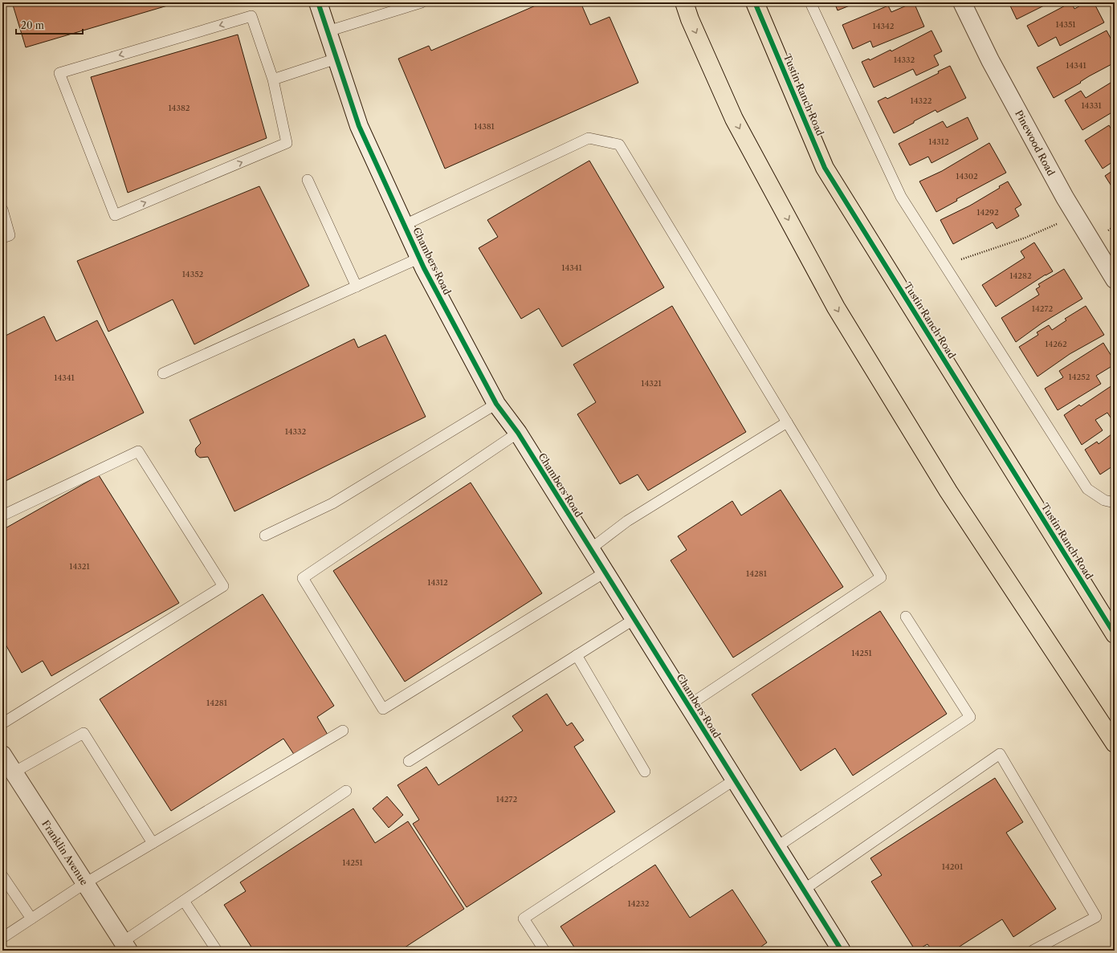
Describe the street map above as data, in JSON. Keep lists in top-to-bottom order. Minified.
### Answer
{"streets":{"main road":["Tustin Ranch Road"],"street":["Pinewood Road","Chambers Road","Franklin Avenue"]},"house_numbers":["14351","14342","14332","14341","14322","14331","14382","14381","14312","14302","14292","14341","14352","14282","14272","14262","14252","14341","14321","14332","14321","14281","14312","14251","14281","14272","14251","14201","14232"],"scale_bar":"20 m"}
